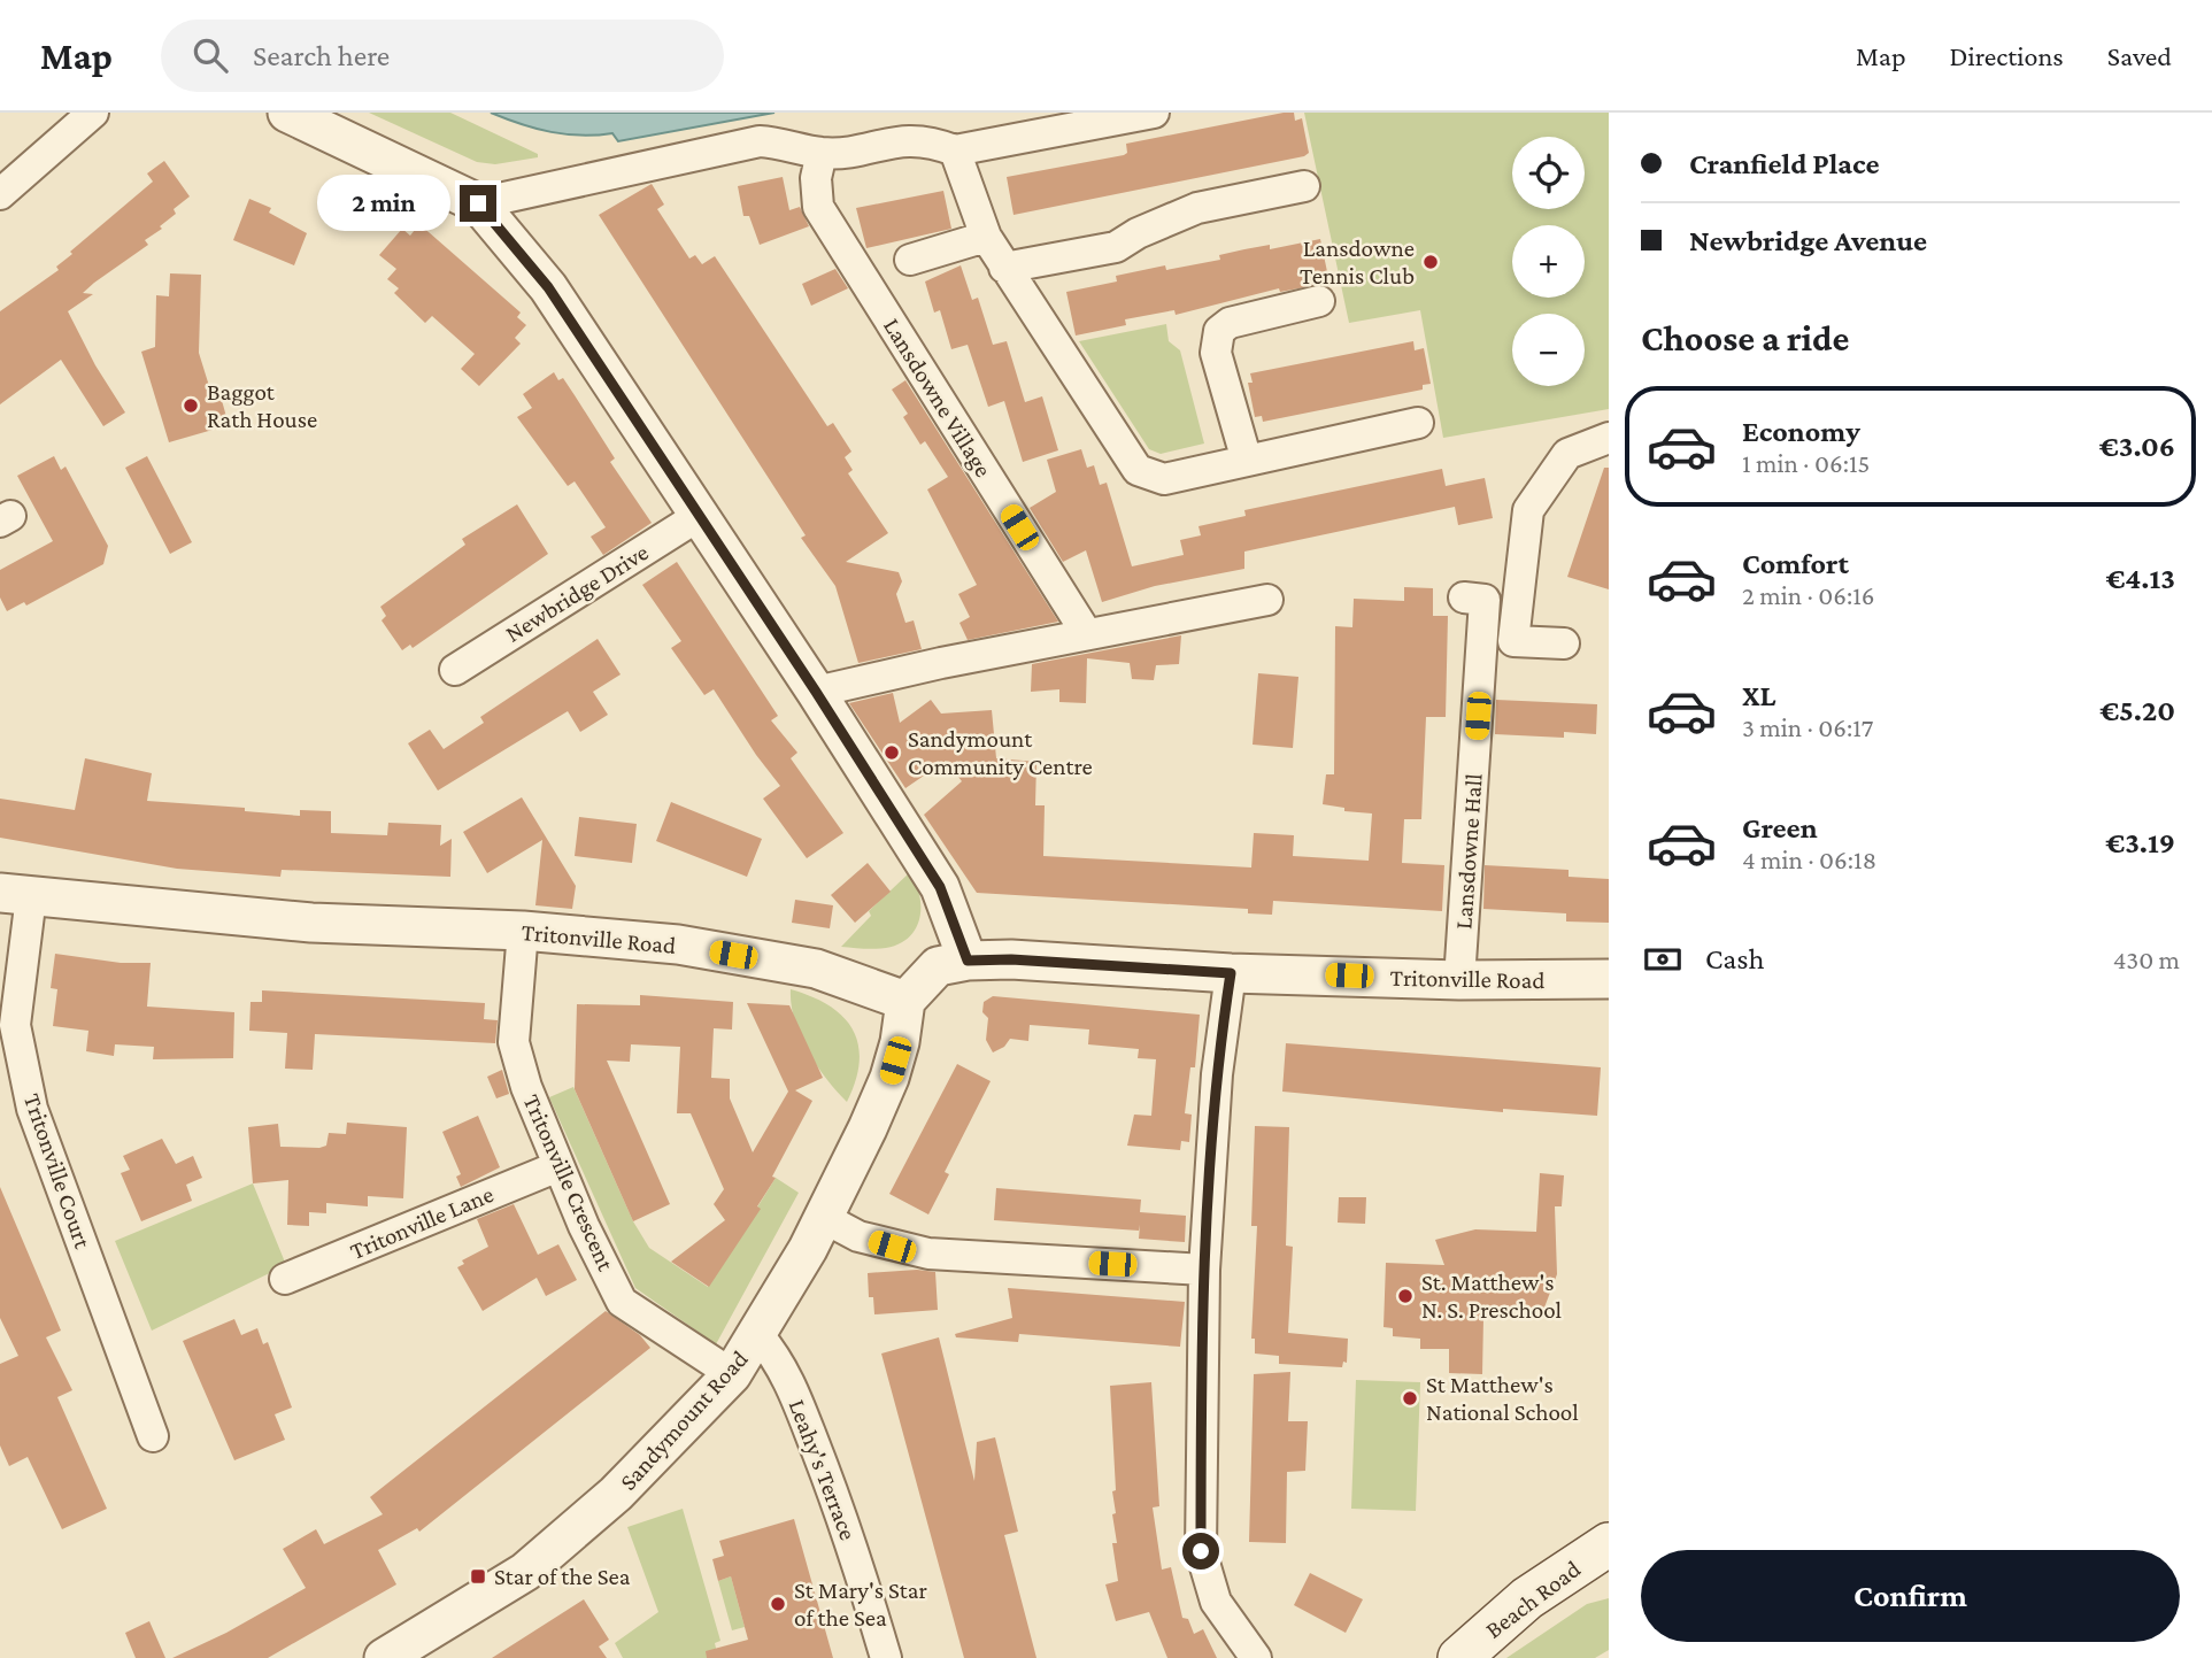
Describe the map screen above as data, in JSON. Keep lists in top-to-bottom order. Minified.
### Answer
{"streets":{"main road":["Beach Road"],"street":["Lansdowne Village","Newbridge Drive","Lansdowne Hall","Tritonville Road","Tritonville Court","Tritonville Crescent","Tritonville Lane","Sandymount Road","Leahy's Terrace"]},"crossings":[["Lansdowne Hall","Tritonville Road"],["Tritonville Road","Tritonville Court"],["Tritonville Road","Tritonville Crescent"],["Tritonville Road","Sandymount Road"],["Tritonville Crescent","Tritonville Lane"],["Tritonville Crescent","Sandymount Road"],["Sandymount Road","Leahy's Terrace"]],"places":{"other":["Lansdowne Tennis Club","Baggot Rath House","Sandymount Community Centre","St. Matthew's N. S. Preschool","St Matthew's National School","St Mary's Star of the Sea"],"transit":["Star of the Sea"]},"page":{"header":"Map","search":"Search here","nav":["Map","Directions","Saved"],"banner":["Cranfield Place","Newbridge Avenue"],"map_buttons":["+","−"],"bubble":"2 min","heading":"Choose a ride","list":[{"name":"Economy","note":"1 min · 06:15","value":"€3.06"},{"name":"Comfort","note":"2 min · 06:16","value":"€4.13"},{"name":"XL","note":"3 min · 06:17","value":"€5.20"},{"name":"Green","note":"4 min · 06:18","value":"€3.19"}],"pay":["Cash","430 m"],"buttons":"Confirm"}}
